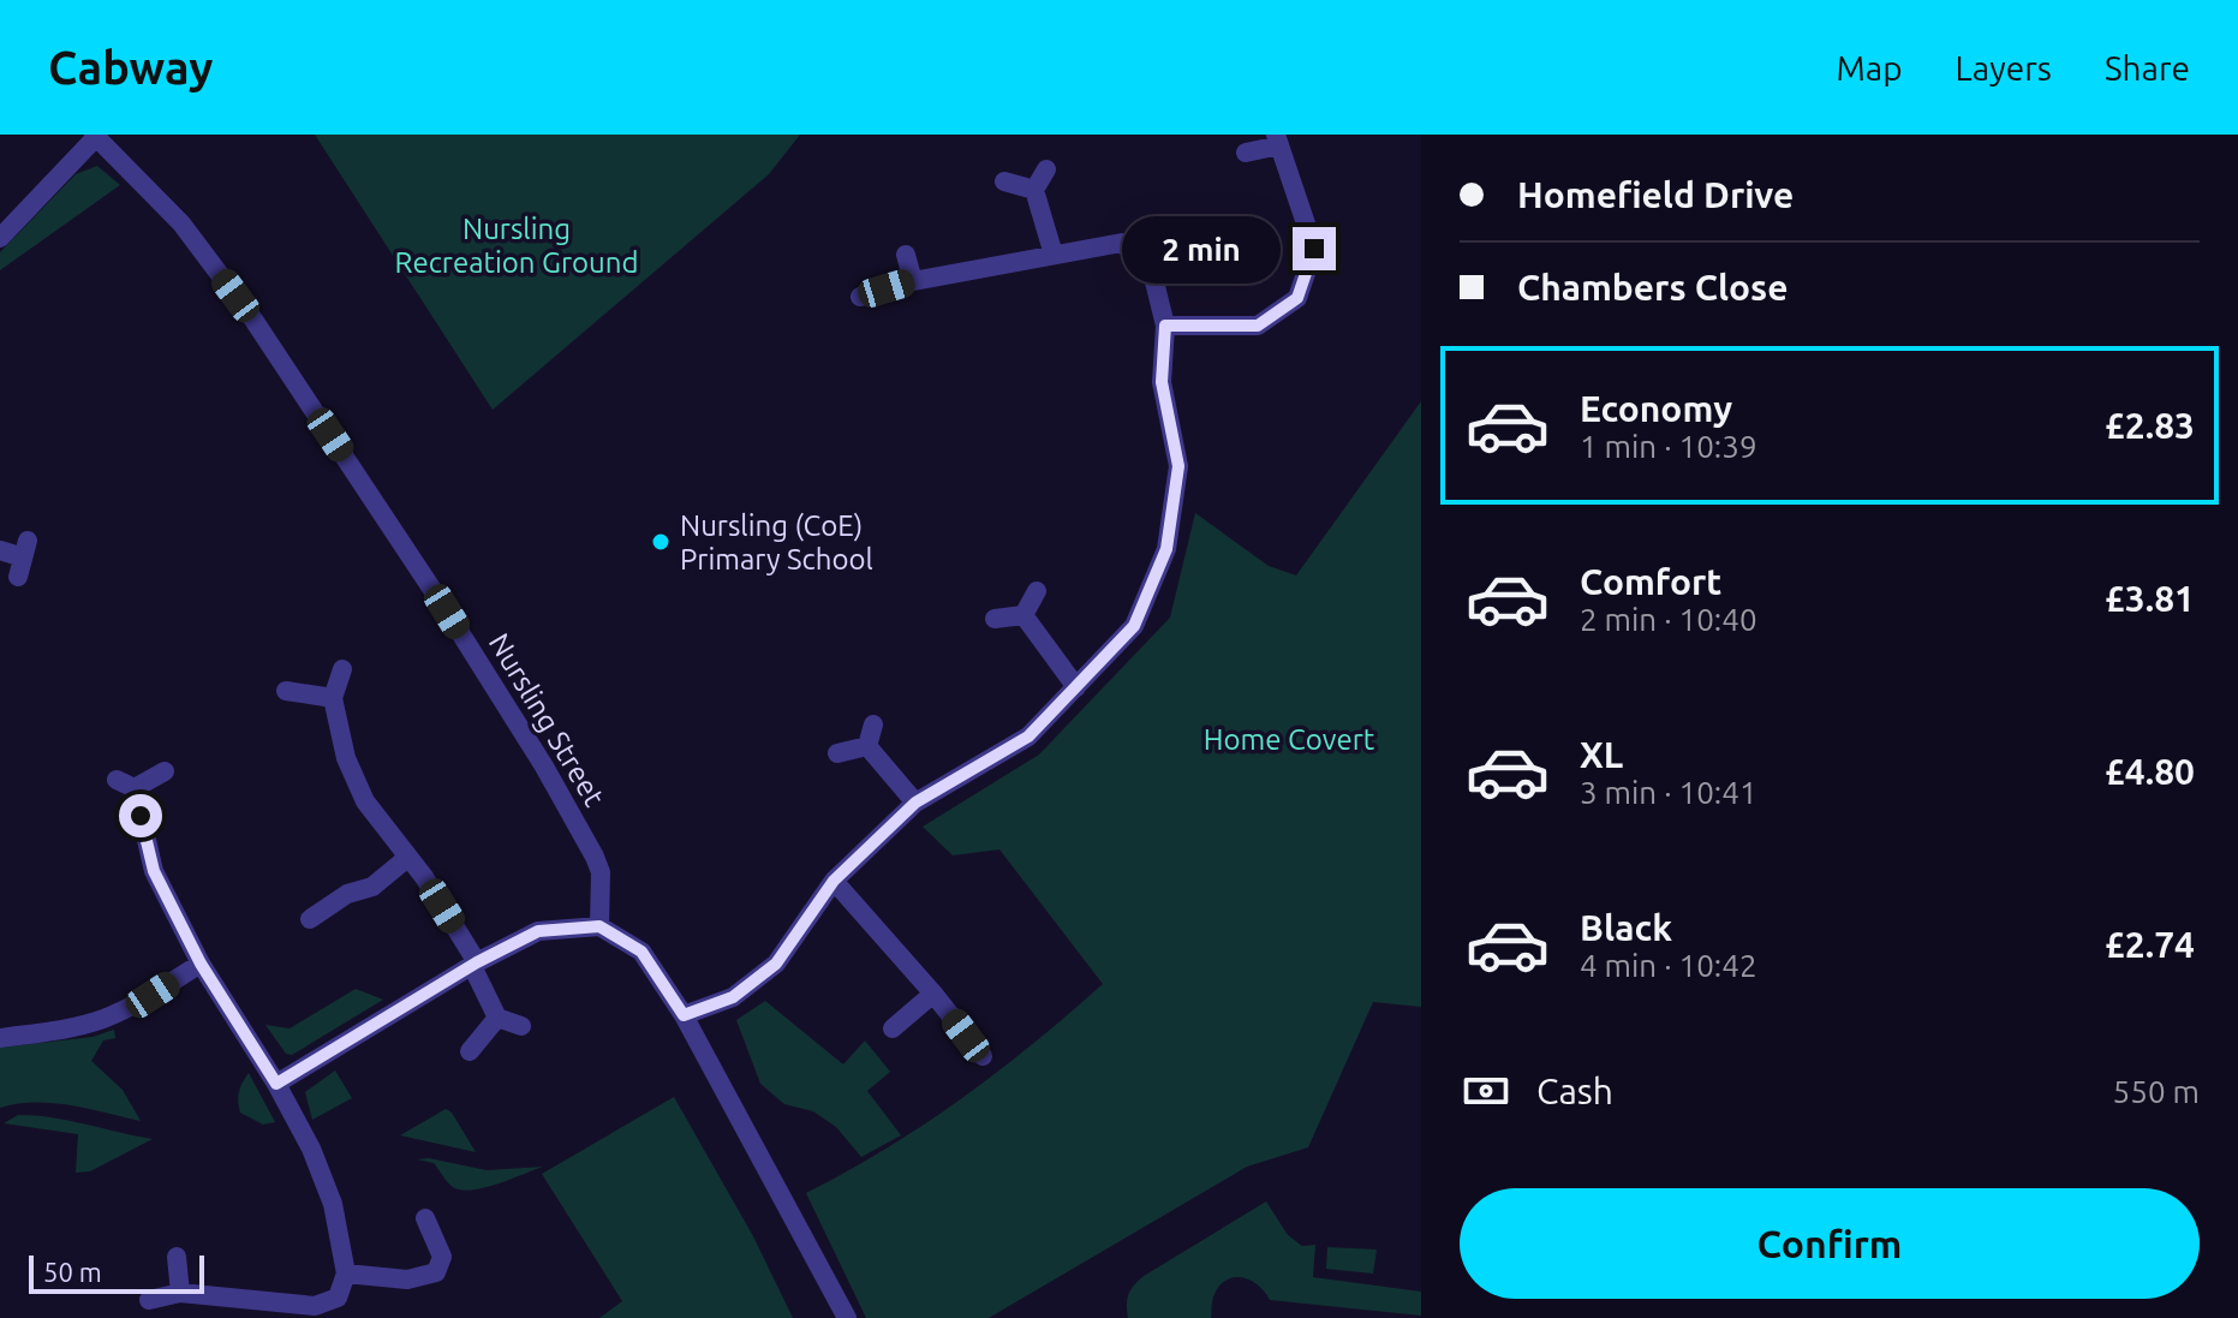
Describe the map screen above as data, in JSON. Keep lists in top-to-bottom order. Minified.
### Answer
{"streets":{"street":["Nursling Street"]},"parks":["Nursling Recreation Ground","Home Covert"],"places":["Nursling (CoE) Primary School"],"scale_bar":"50 m","page":{"header":"Cabway","nav":["Map","Layers","Share"],"banner":["Homefield Drive","Chambers Close"],"bubble":"2 min","list":[{"name":"Economy","note":"1 min · 10:39","value":"£2.83"},{"name":"Comfort","note":"2 min · 10:40","value":"£3.81"},{"name":"XL","note":"3 min · 10:41","value":"£4.80"},{"name":"Black","note":"4 min · 10:42","value":"£2.74"}],"pay":["Cash","550 m"],"buttons":"Confirm","scale":"50 m"}}
